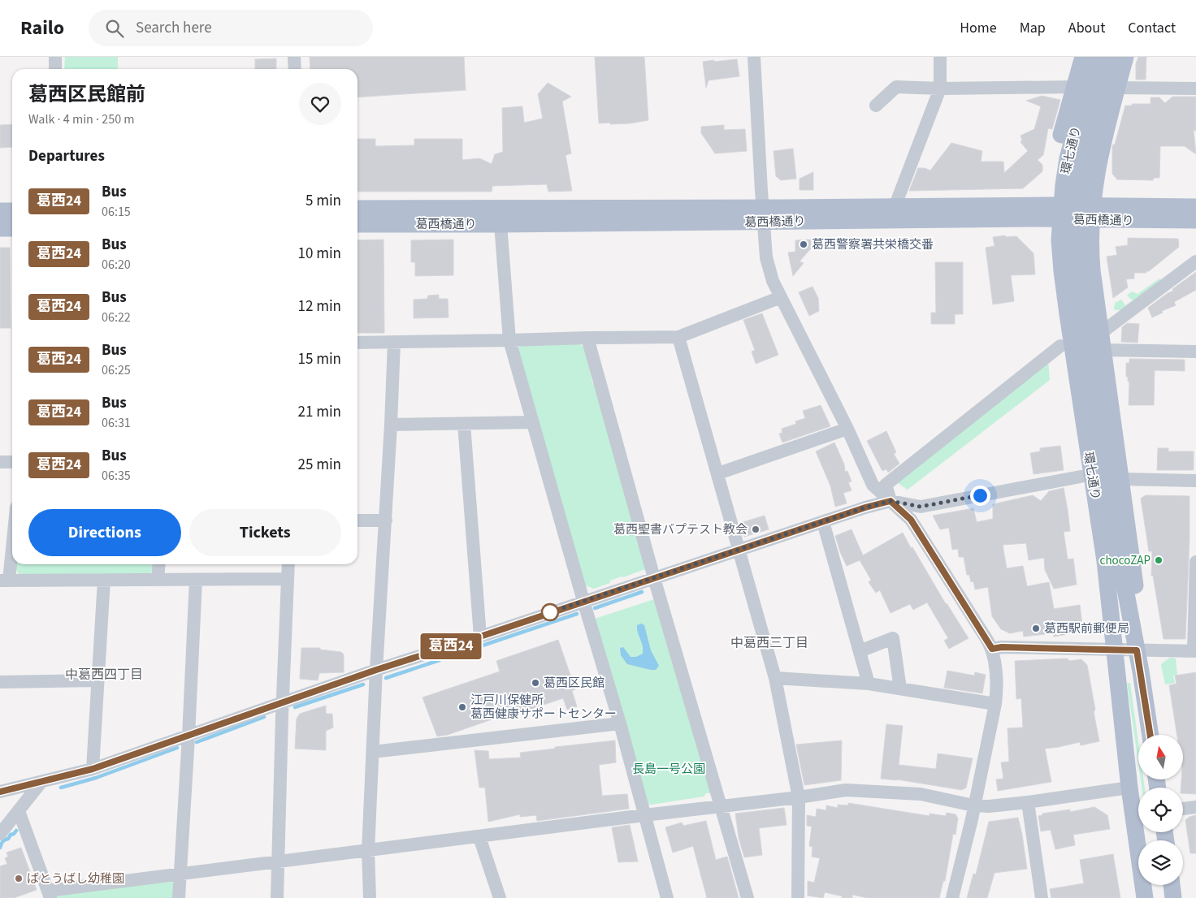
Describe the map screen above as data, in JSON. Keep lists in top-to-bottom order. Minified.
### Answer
{"streets":{"main road":["環七通り","葛西橋通り"]},"districts":["中葛西三丁目","中葛西四丁目"],"parks":["長島一号公園"],"places":["葛西警察署共栄橋交番","葛西聖書バプテスト教会","chocoZAP","葛西駅前郵便局","葛西区民館","江戸川保健所 葛西健康サポートセンター","ばとうばし幼稚園"],"lines":["bus line 葛西24"],"north":"top","page":{"header":"Railo","search":"Search here","nav":["Home","Map","About","Contact"],"on_map":"葛西24","heading":[["葛西区民館前","Walk · 4 min · 250 m"],"Departures"],"list":[{"mark":"葛西24","name":"Bus","note":"06:15","value":"5 min"},{"mark":"葛西24","name":"Bus","note":"06:20","value":"10 min"},{"mark":"葛西24","name":"Bus","note":"06:22","value":"12 min"},{"mark":"葛西24","name":"Bus","note":"06:25","value":"15 min"},{"mark":"葛西24","name":"Bus","note":"06:31","value":"21 min"},{"mark":"葛西24","name":"Bus","note":"06:35","value":"25 min"}],"buttons":["Directions","Tickets"]}}
